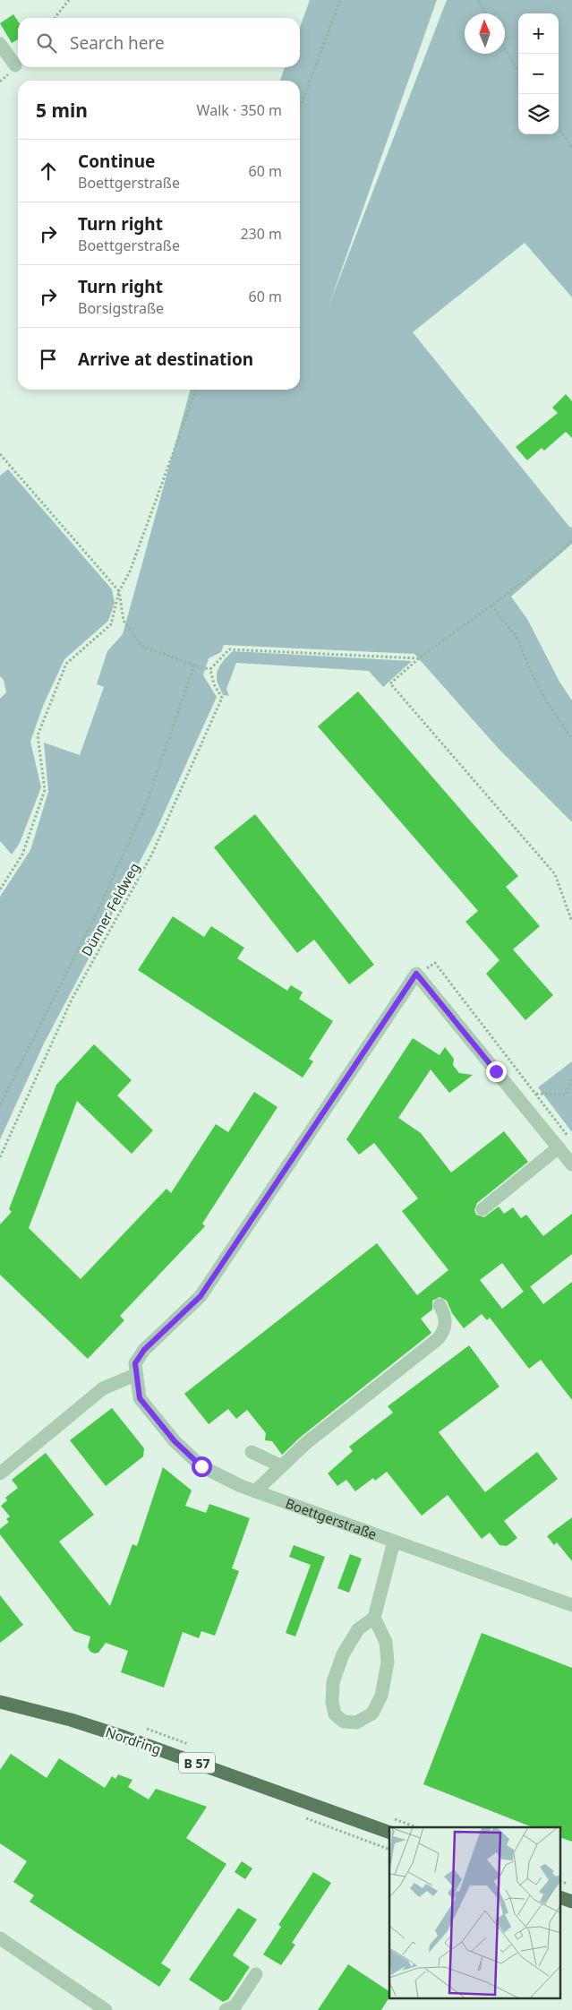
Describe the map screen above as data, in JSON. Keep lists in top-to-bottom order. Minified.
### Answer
{"streets":{"main road":["Nordring","B 57"],"street":["Boettgerstraße"],"path":["Dünner Feldweg"]},"north":"top","page":{"map_buttons":["+","−"],"search":"Search here","heading":["5 min","Walk · 350 m"],"list":[["Continue","Boettgerstraße","60 m"],["Turn right","Boettgerstraße","230 m"],["Turn right","Borsigstraße","60 m"],"Arrive at destination"]}}
